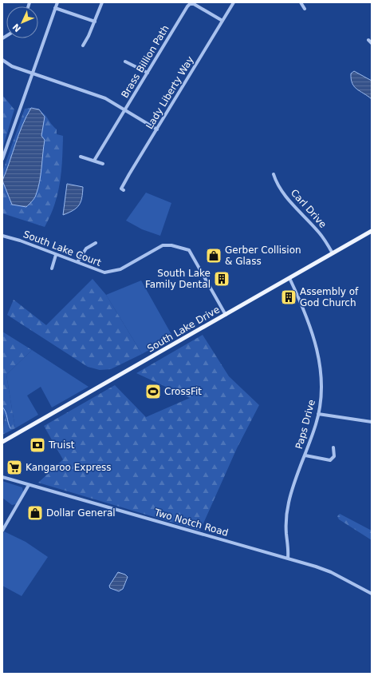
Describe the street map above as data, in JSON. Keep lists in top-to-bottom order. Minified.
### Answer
{"streets":{"main road":["South Lake Drive"],"street":["Brass Billion Path","Lady Liberty Way","Carl Drive","South Lake Court","Paps Drive","Two Notch Road"]},"crossings":[["Brass Billion Path","Lady Liberty Way"],["Carl Drive","South Lake Drive"],["South Lake Court","South Lake Drive"],["South Lake Drive","Paps Drive"],["Paps Drive","Two Notch Road"]],"places":{"shop":["Gerber Collision & Glass","Dollar General"],"building":["South Lake Family Dental","Assembly of God Church"],"sports":["CrossFit"],"bank":["Truist"],"supermarket":["Kangaroo Express"]},"north":"bottom left"}
